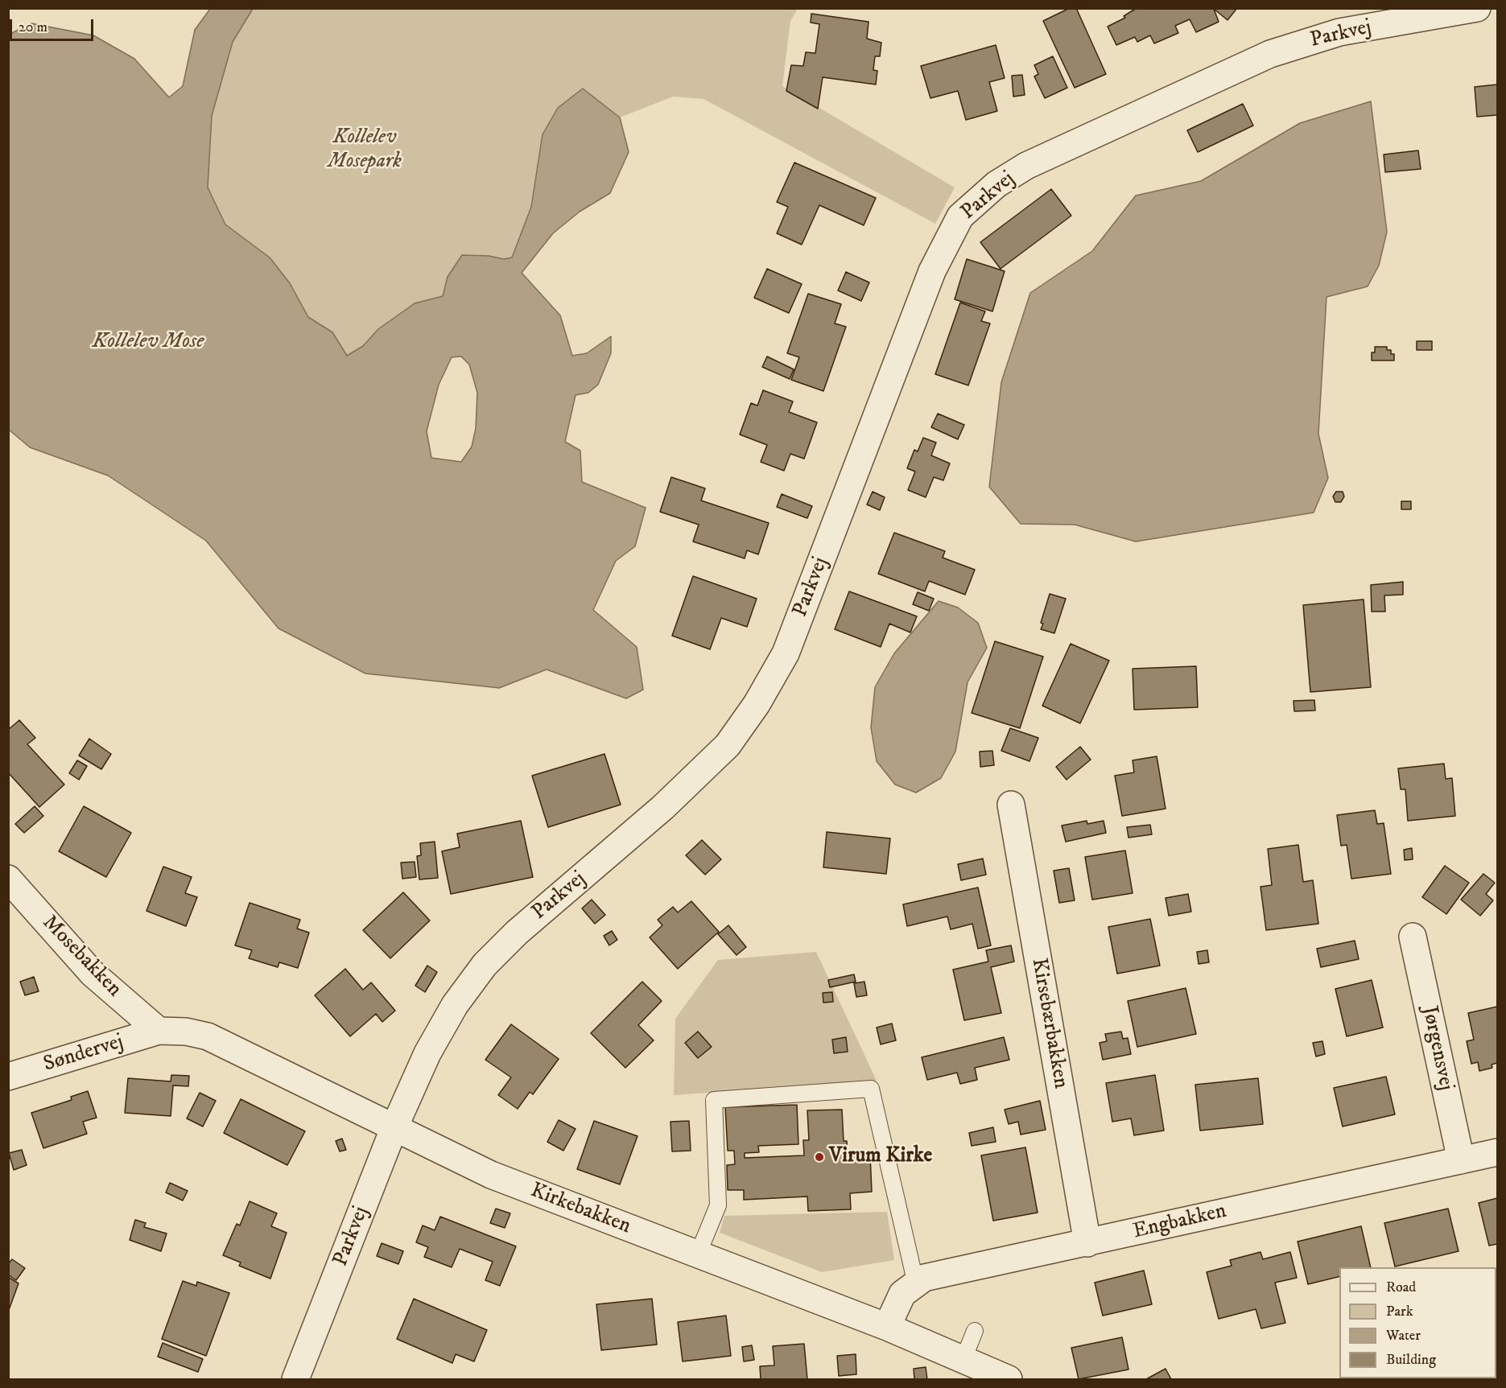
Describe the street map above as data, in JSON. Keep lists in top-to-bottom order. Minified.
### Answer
{"streets":{"street":["Parkvej","Mosebakken","Kirsebærbakken","Jørgensvej","Søndervej","Kirkebakken","Engbakken"]},"crossings":[["Parkvej","Kirkebakken"],["Mosebakken","Søndervej"],["Mosebakken","Kirkebakken"],["Kirsebærbakken","Engbakken"],["Jørgensvej","Engbakken"],["Søndervej","Kirkebakken"],["Kirkebakken","Engbakken"]],"water":["Kollelev Mose"],"parks":["Kollelev Mosepark"],"places":["Virum Kirke"],"legend":["Road","Park","Water","Building"],"scale_bar":"20 m"}
